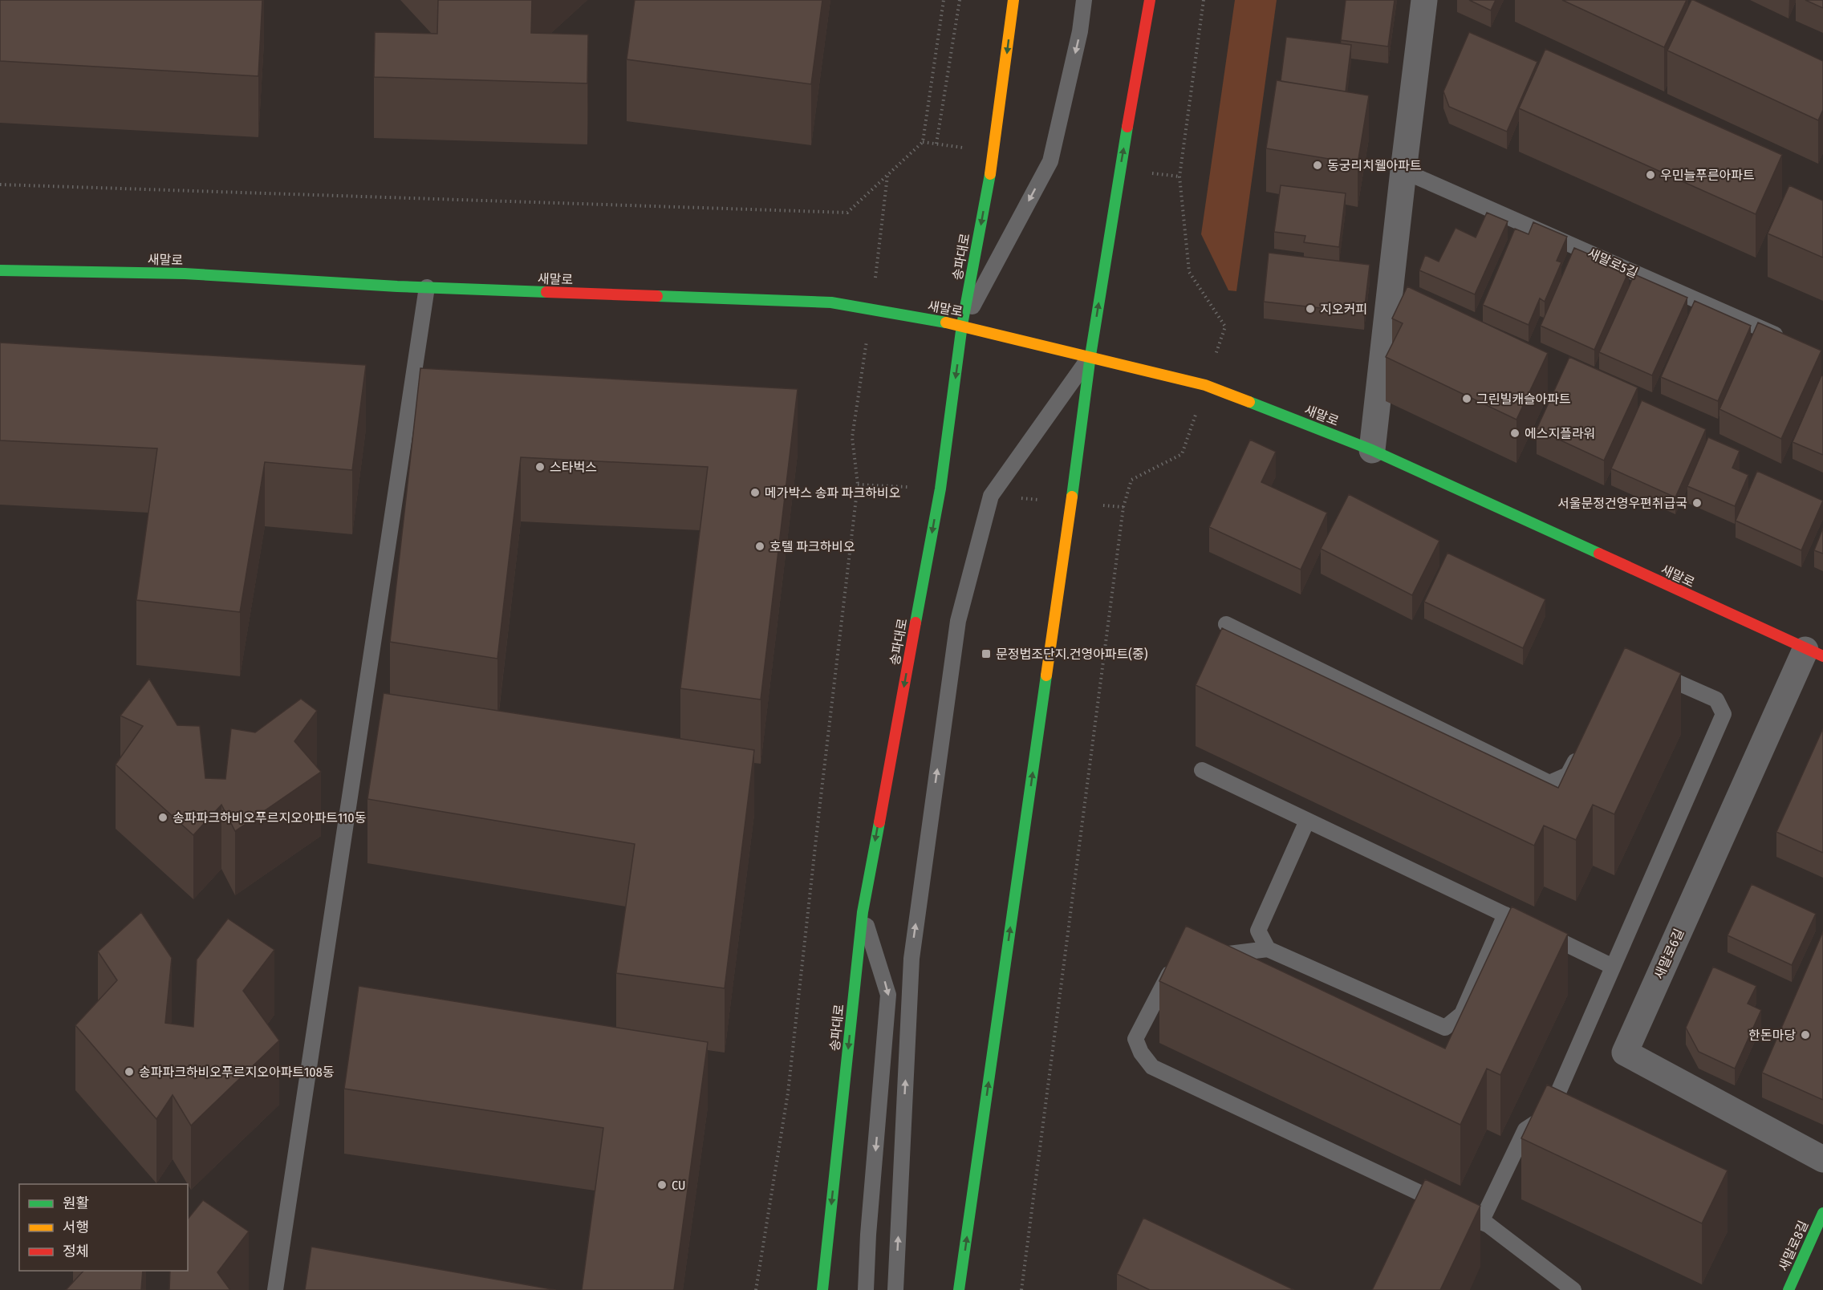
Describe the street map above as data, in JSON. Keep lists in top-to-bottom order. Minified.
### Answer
{"streets":{"main road":["송파대로","새말로","새말로8길"],"street":["새말로6길"],"lane":["새말로5길"]},"crossings":[["송파대로","새말로"],["새말로","새말로6길"]],"one_way":["송파대로"],"places":{"other":["동궁리치웰아파트","우민늘푸른아파트","지오커피","그린빌캐슬아파트","에스지플라워","스타벅스","메가박스 송파 파크하비오","서울문정건영우편취급국","호텔 파크하비오","송파파크하비오푸르지오아파트110동","한돈마당","송파파크하비오푸르지오아파트108동","CU"],"transit":["문정법조단지.건영아파트(중)"]},"legend":["원활","서행","정체"]}
